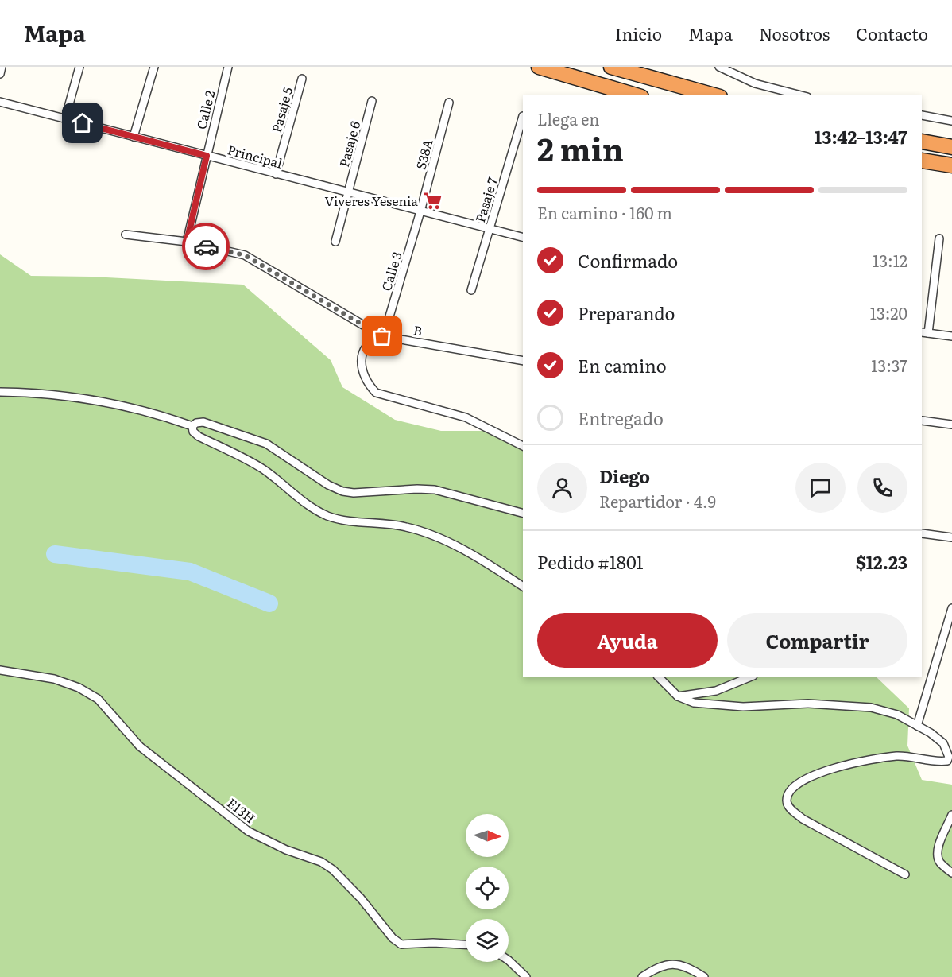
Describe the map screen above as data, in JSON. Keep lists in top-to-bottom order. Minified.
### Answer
{"streets":{"street":["Calle 2","Pasaje 5","Pasaje 6","S38A","Principal","Pasaje 7","Calle 3","B","E13H"]},"crossings":[["Calle 2","Principal"],["Calle 2","B"],["Pasaje 5","Principal"],["Pasaje 6","Principal"],["S38A","Principal"],["S38A","Calle 3"],["Principal","Pasaje 7"],["Principal","Calle 3"],["Calle 3","B"]],"places":{"supermarket":["Viveres Yesenia"]},"north":"right","page":{"header":"Mapa","nav":["Inicio","Mapa","Nosotros","Contacto"],"heading":["2 min","Llega en","13:42–13:47"],"panel":["Diego","Repartidor · 4.9","Pedido #1801","$12.23"],"bar":"En camino · 160 m","list":[["Confirmado","13:12"],["Preparando","13:20"],["En camino","13:37"],"Entregado"],"buttons":["Ayuda","Compartir"]}}
